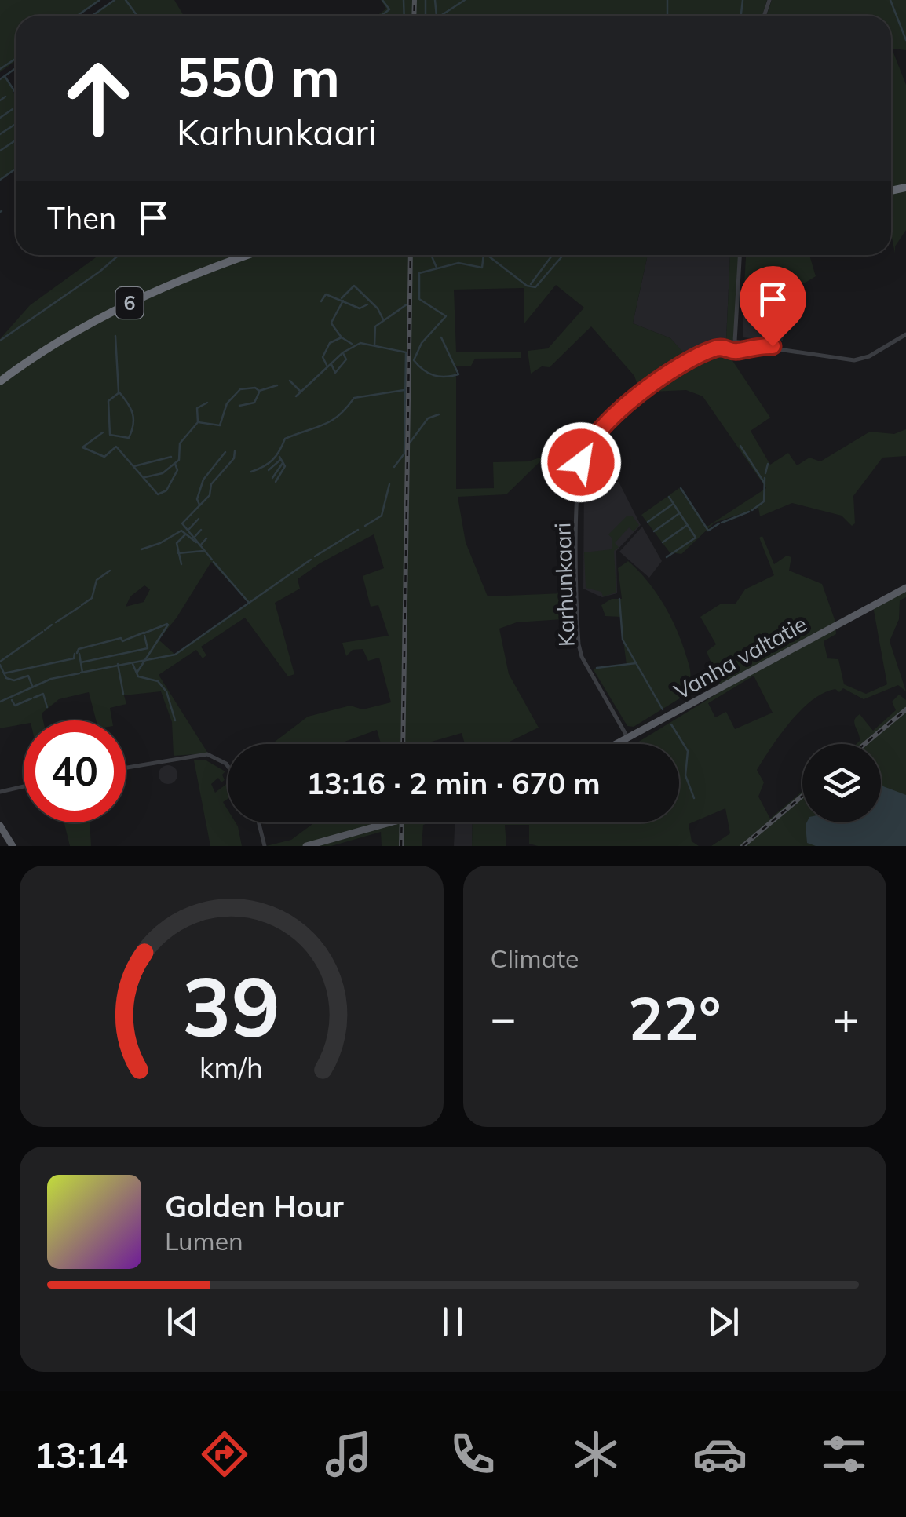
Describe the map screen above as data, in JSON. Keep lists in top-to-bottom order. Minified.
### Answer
{"streets":{"highway":["6"],"main road":["Vanha valtatie"],"street":["Karhunkaari"]},"crossings":[["Karhunkaari","Vanha valtatie"]],"page":{"turn":["550 m","Karhunkaari"],"then":"Then","limit":"40","trip":"13:16 · 2 min · 670 m","tile":"Climate","heat":["−","22°","+"],"song":["Golden Hour","Lumen"],"tabs":"13:14","gauge":["39","km/h"]}}
